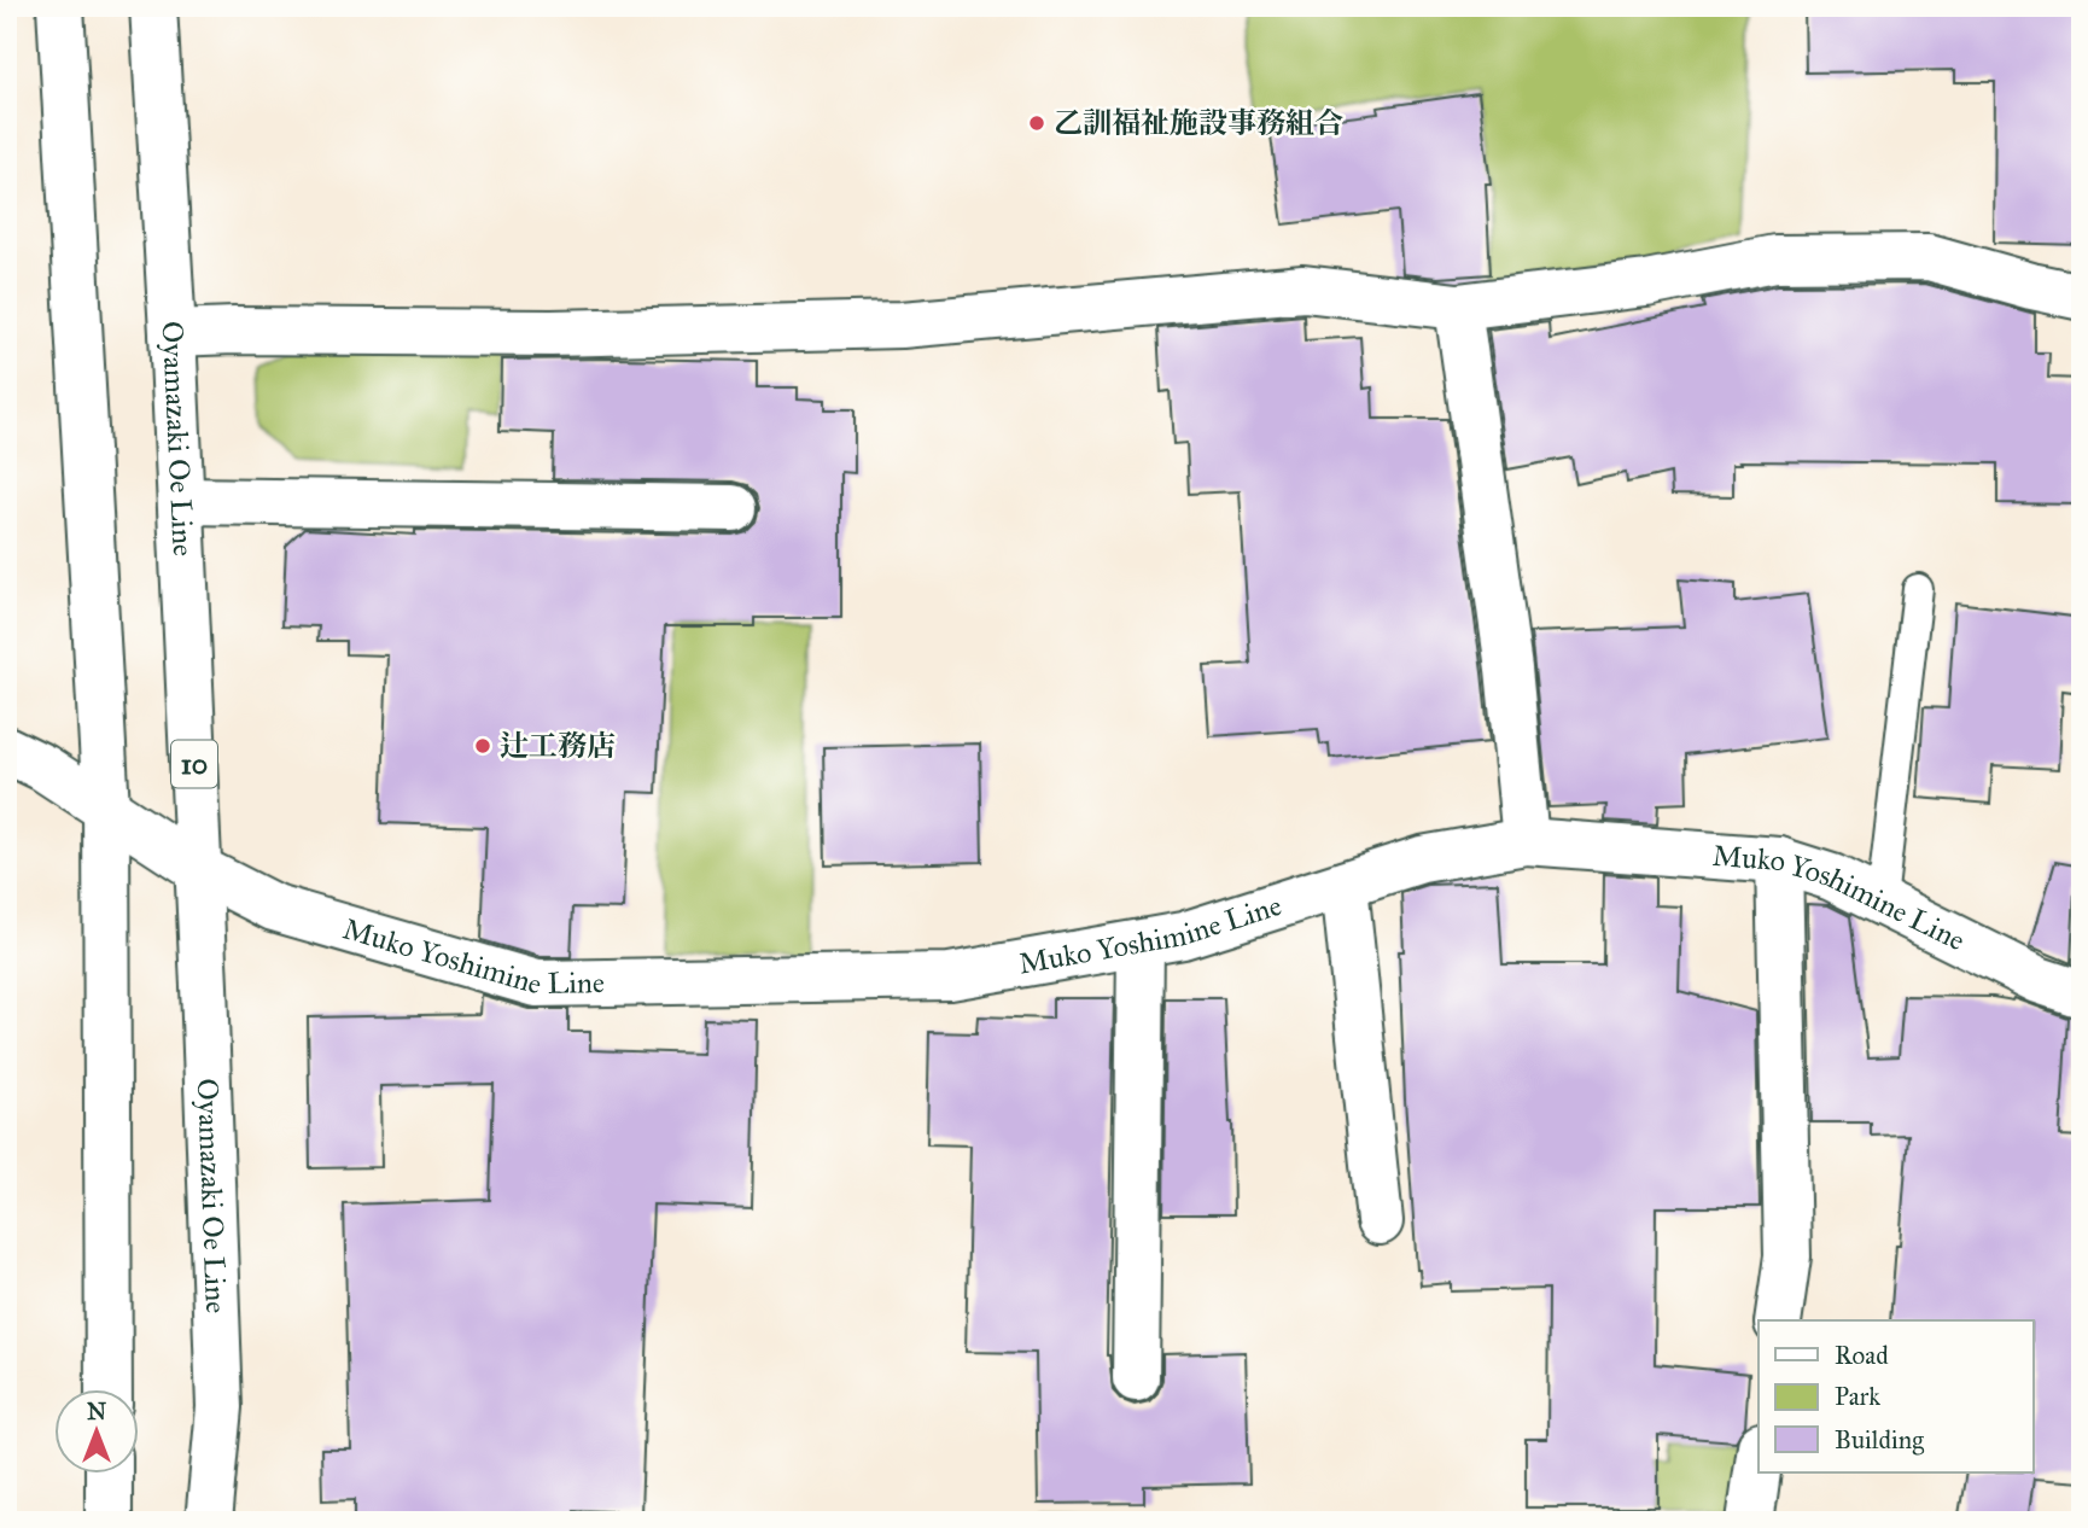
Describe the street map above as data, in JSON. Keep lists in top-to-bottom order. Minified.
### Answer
{"streets":{"main road":["Oyamazaki Oe Line","10","Muko Yoshimine Line"]},"crossings":[["Oyamazaki Oe Line","Muko Yoshimine Line"]],"places":["乙訓福祉施設事務組合","辻工務店"],"legend":["Road","Park","Building"],"north":"top"}
